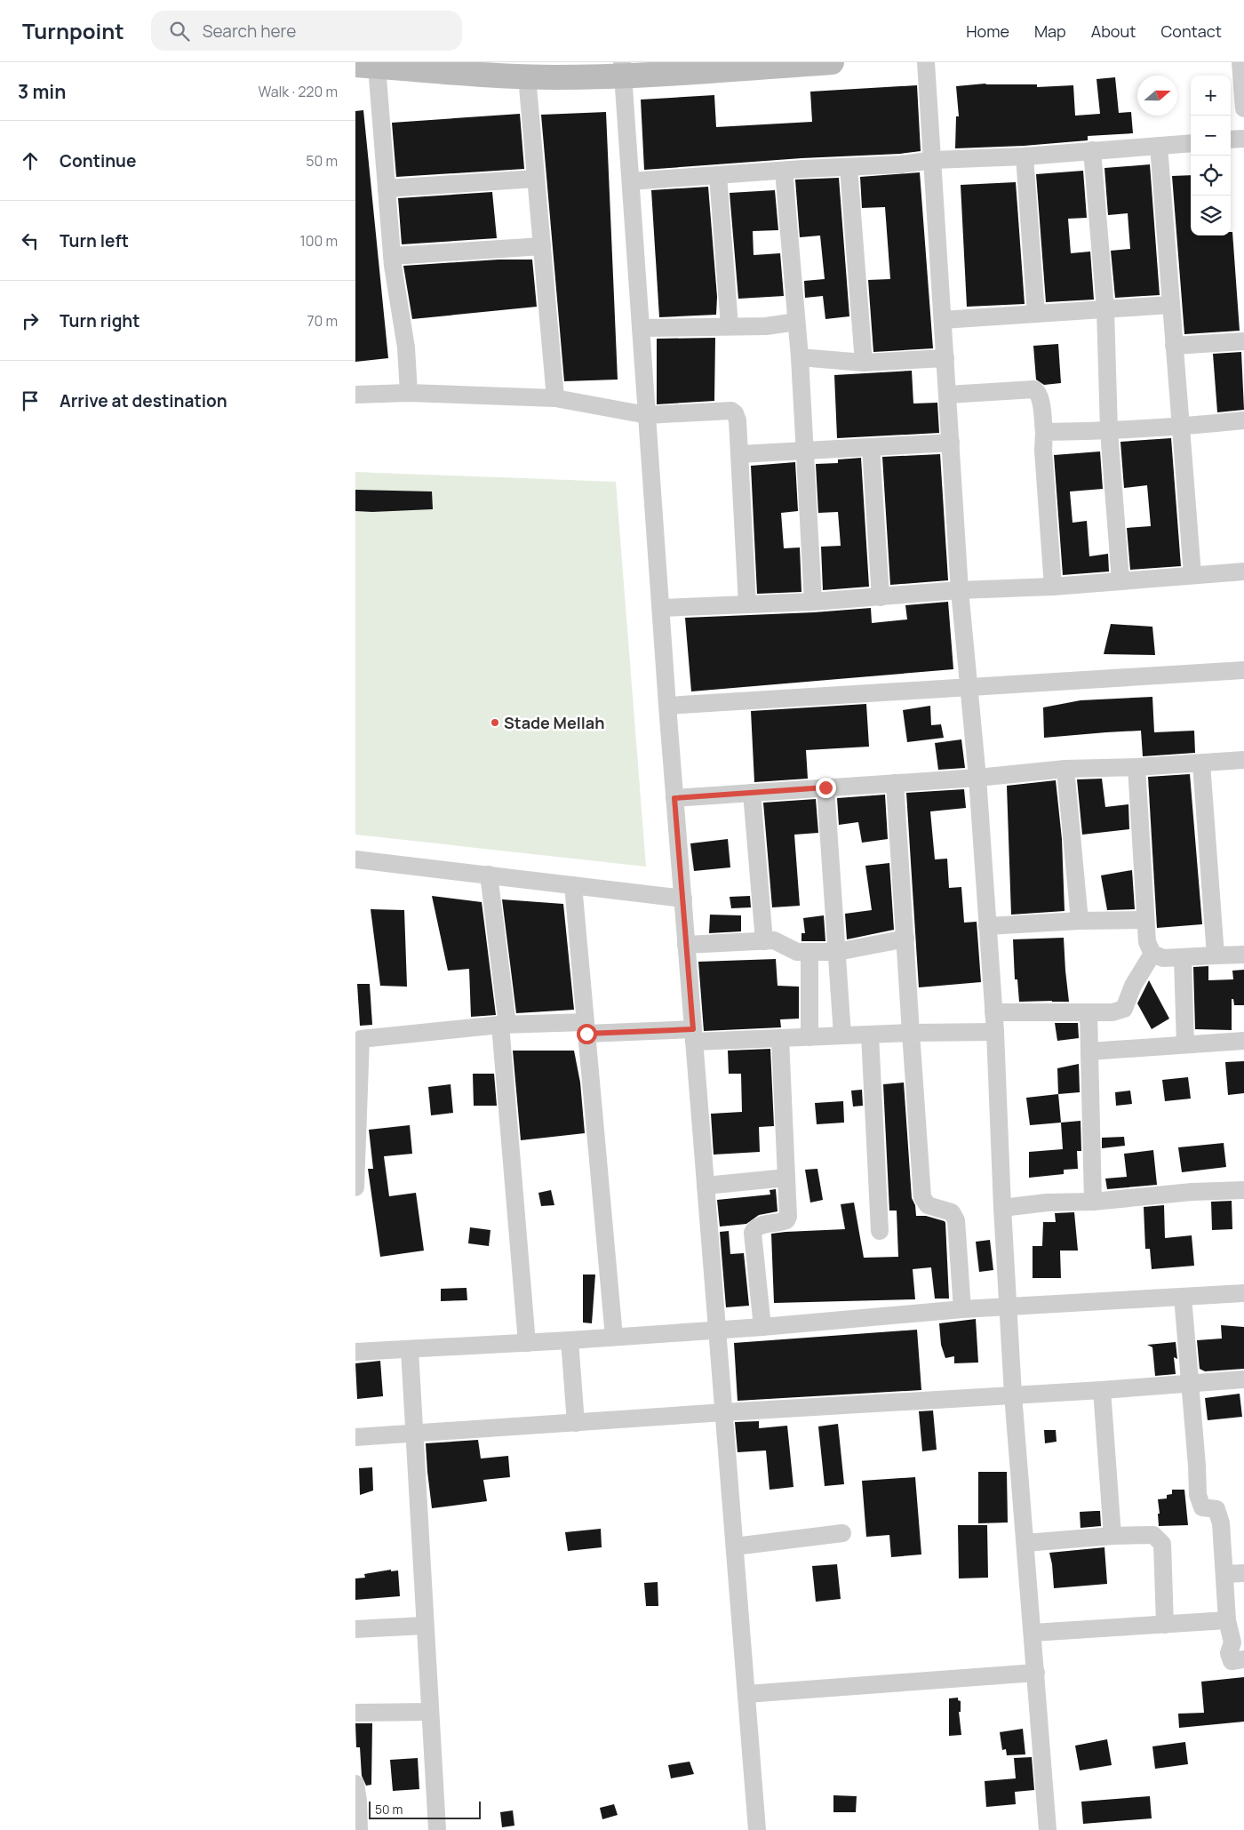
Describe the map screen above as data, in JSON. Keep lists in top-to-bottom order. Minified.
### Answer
{"places":["Stade Mellah"],"scale_bar":"50 m","north":"right","page":{"header":"Turnpoint","search":"Search here","nav":["Home","Map","About","Contact"],"heading":["3 min","Walk · 220 m"],"map_buttons":["+","−"],"list":[["Continue","50 m"],["Turn left","100 m"],["Turn right","70 m"],"Arrive at destination"],"scale":"50 m"}}
